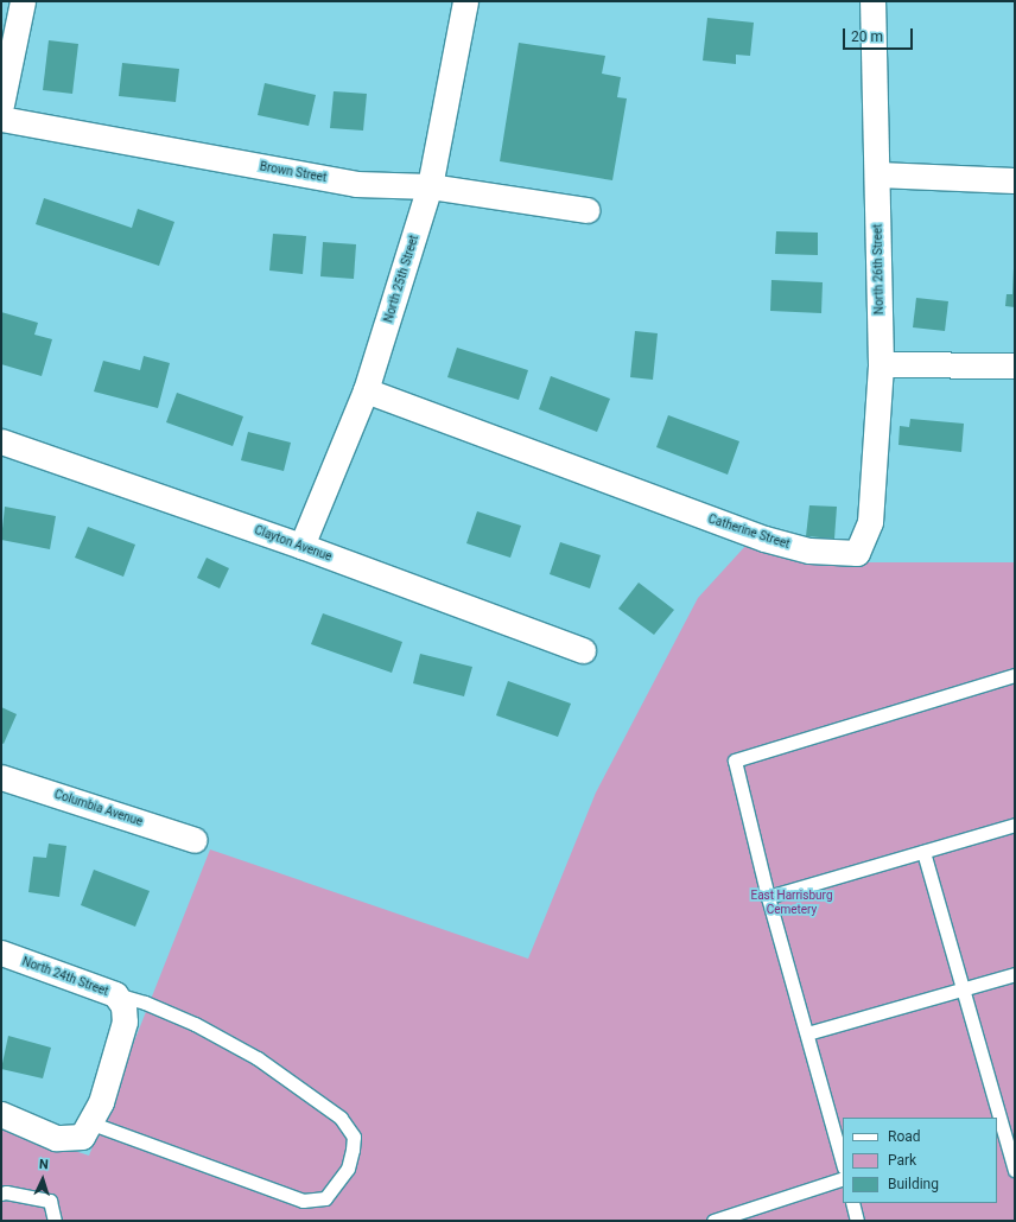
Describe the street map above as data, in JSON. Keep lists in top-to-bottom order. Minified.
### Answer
{"streets":{"street":["Brown Street","North 26th Street","North 25th Street","Catherine Street","Clayton Avenue","Columbia Avenue","North 24th Street"]},"crossings":[["Brown Street","North 25th Street"],["North 26th Street","Catherine Street"],["North 25th Street","Catherine Street"],["North 25th Street","Clayton Avenue"]],"parks":["East Harrisburg Cemetery"],"legend":["Road","Park","Building"],"scale_bar":"20 m","north":"top"}
